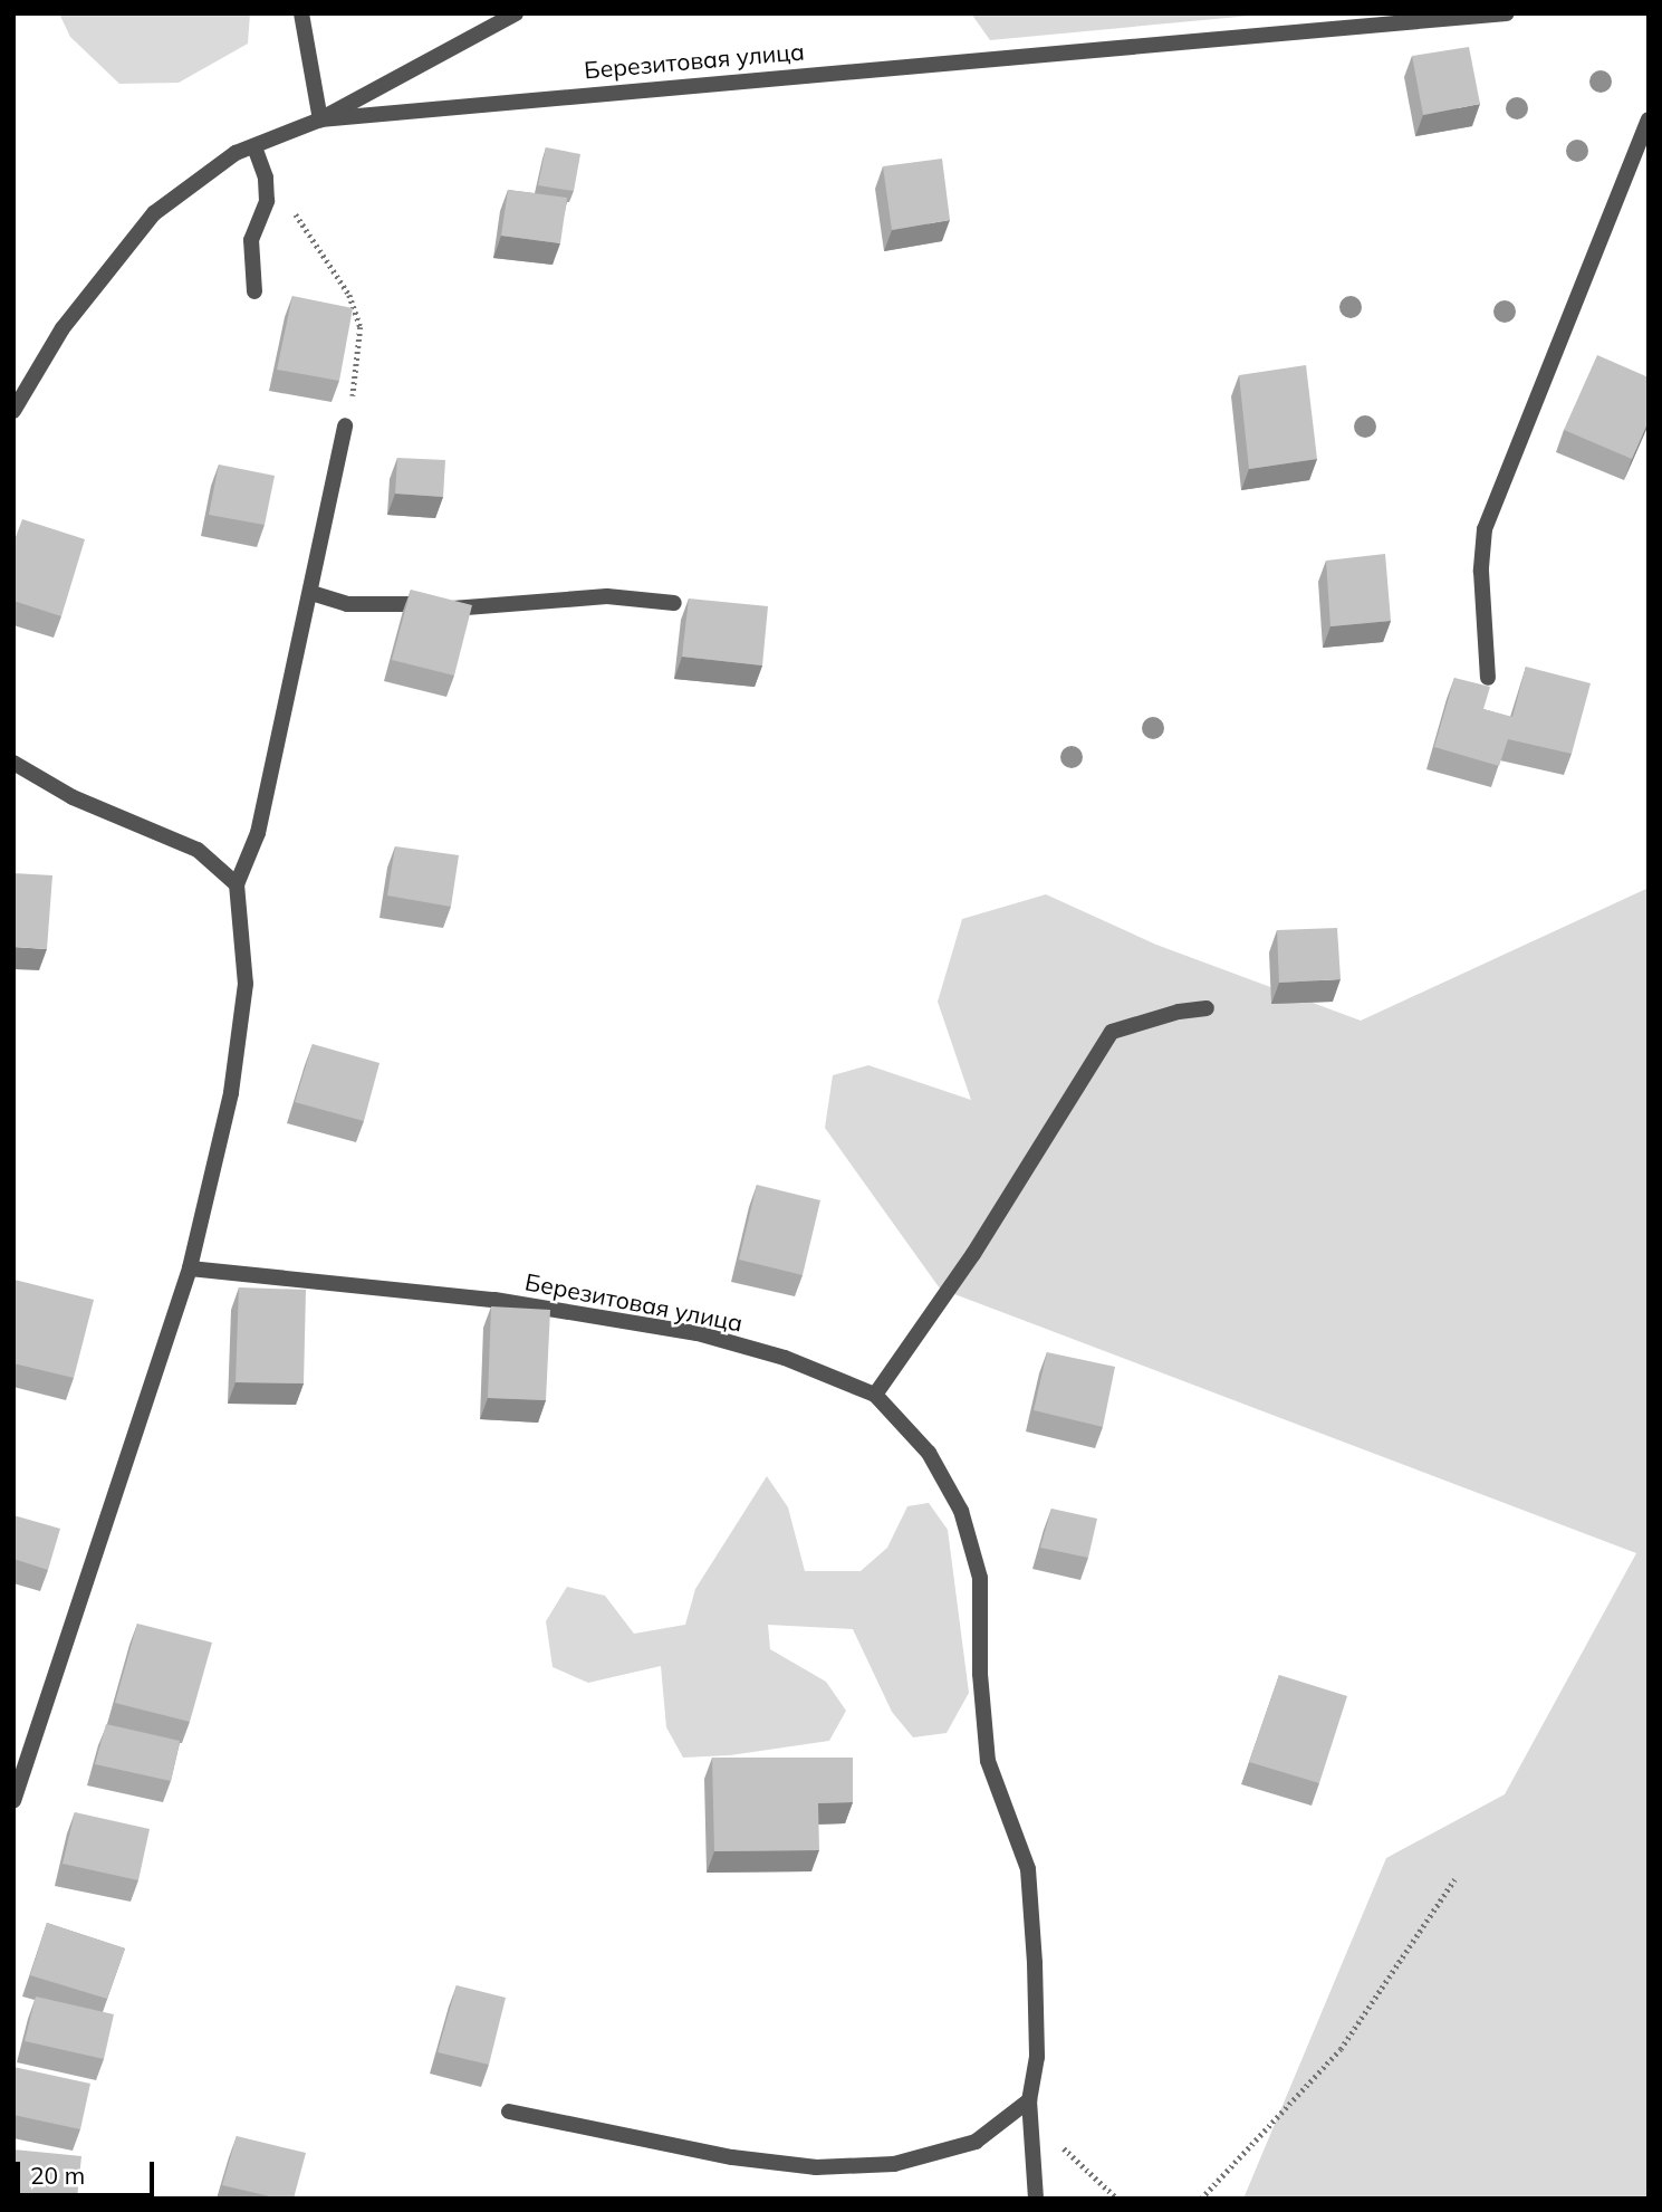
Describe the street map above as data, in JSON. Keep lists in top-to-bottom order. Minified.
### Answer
{"streets":{"street":["Березитовая улица"]},"scale_bar":"20 m"}
